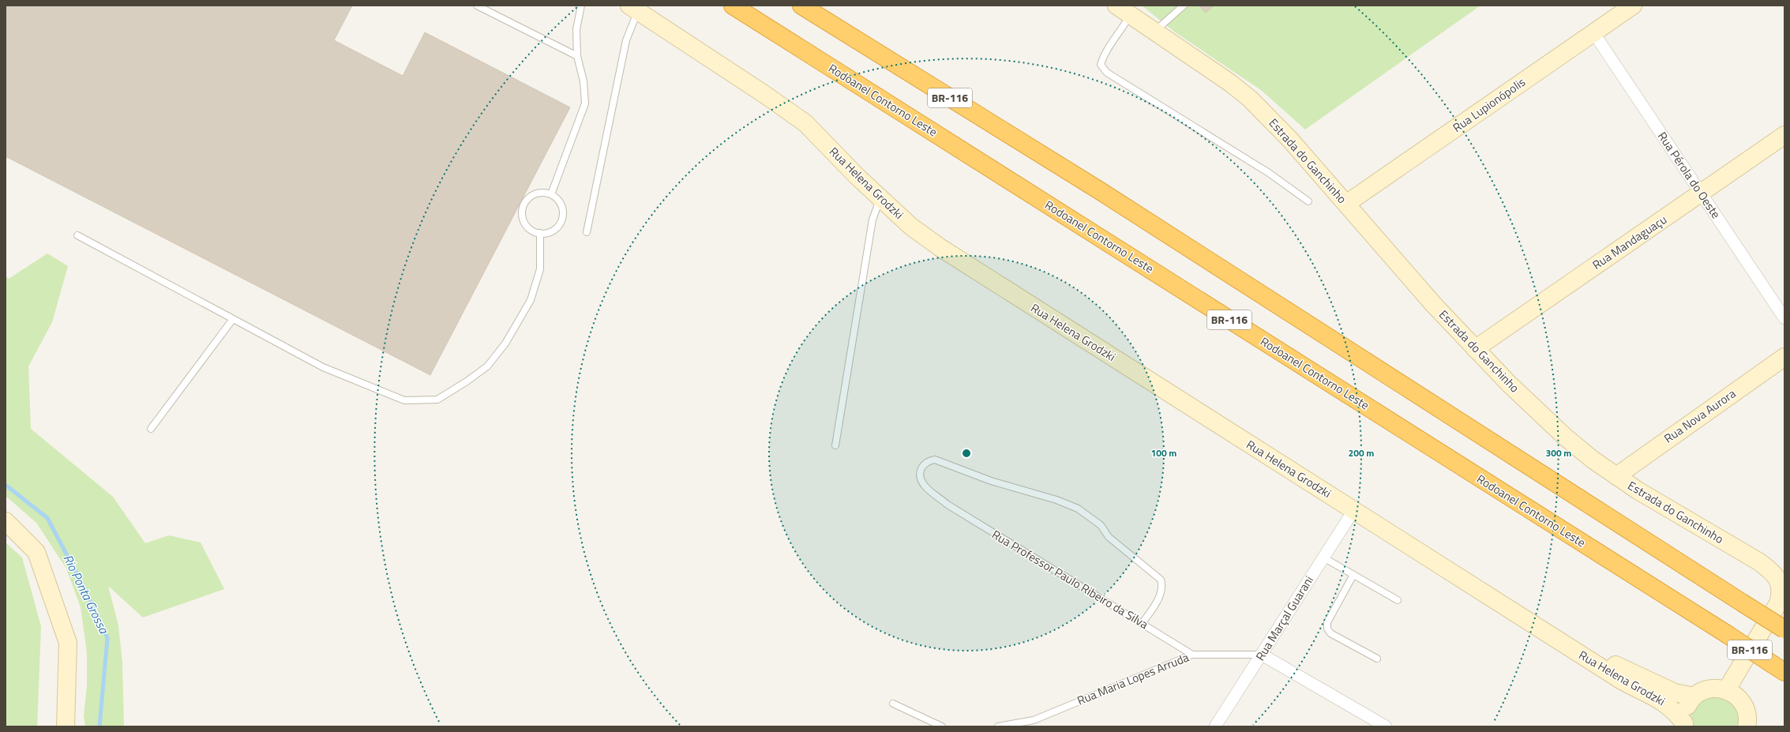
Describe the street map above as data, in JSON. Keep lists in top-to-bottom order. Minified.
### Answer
{"streets":{"highway":["BR-116","Rodoanel Contorno Leste"],"main road":["Rua Lupionópolis","Estrada do Ganchinho","Rua Helena Grodzki","Rua Mandaguaçu","Rua Nova Aurora"],"street":["Rua Pérola do Oeste","Rua Marçal Guarani"],"lane":["Rua Professor Paulo Ribeiro da Silva","Rua Maria Lopes Arruda"]},"crossings":[["Rua Lupionópolis","Estrada do Ganchinho"],["Rua Lupionópolis","Rua Pérola do Oeste"],["Estrada do Ganchinho","Rua Mandaguaçu"],["Estrada do Ganchinho","Rua Nova Aurora"],["Rua Pérola do Oeste","Rua Mandaguaçu"],["Rua Helena Grodzki","Rua Marçal Guarani"],["Rua Professor Paulo Ribeiro da Silva","Rua Maria Lopes Arruda"],["Rua Marçal Guarani","Rua Maria Lopes Arruda"]],"water":["Rio Ponta Grossa"],"rings":["100 m","200 m","300 m"]}
